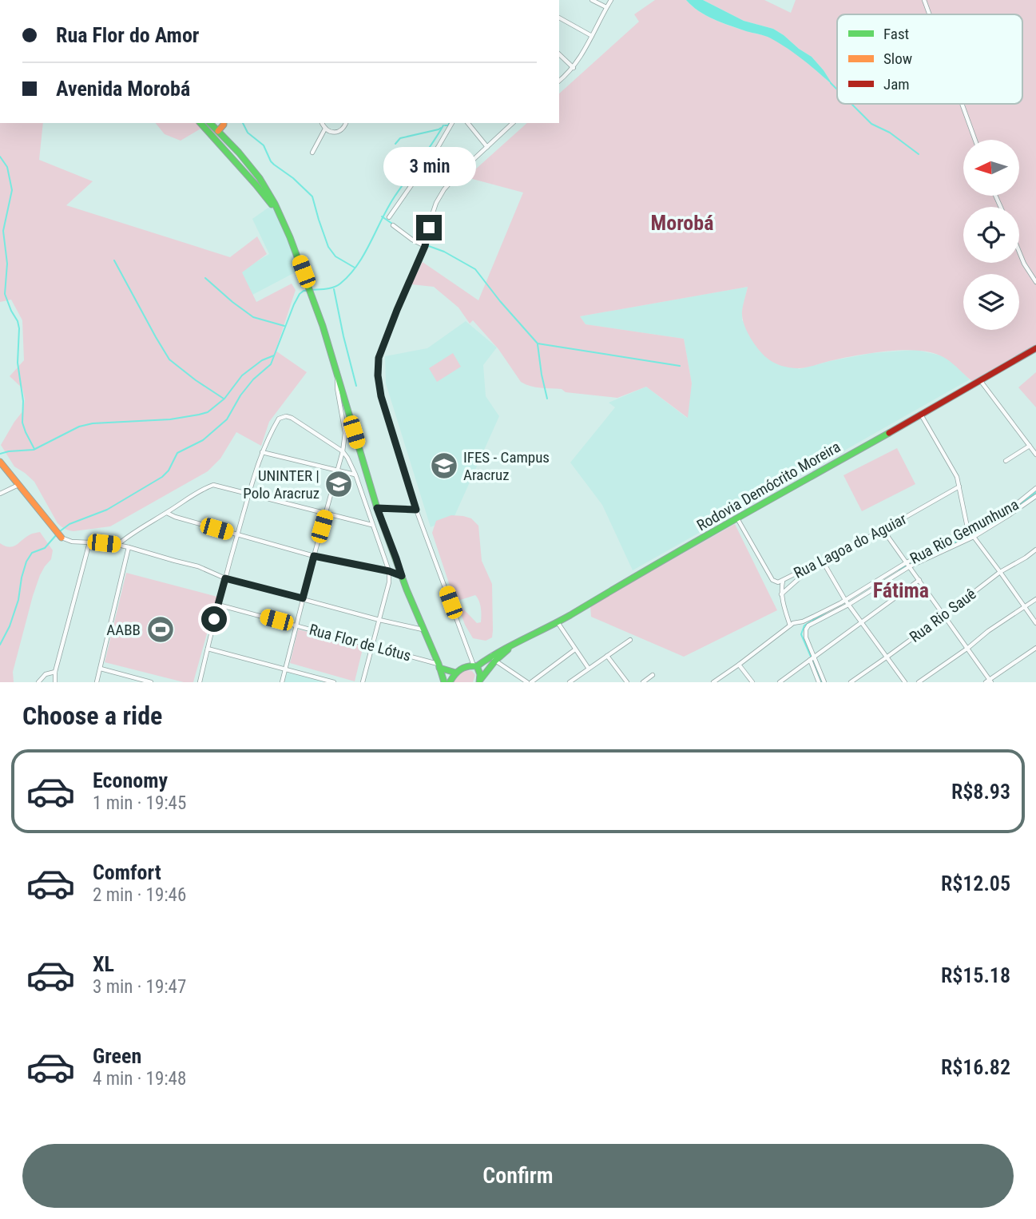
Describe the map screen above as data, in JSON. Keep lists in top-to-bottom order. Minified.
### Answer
{"streets":{"main road":["Rodovia Demócrito Moreira"],"street":["Rua Rio Gemunhuna","Rua Lagoa do Aguiar","Rua Rio Sauê","Rua Flor de Lótus"]},"crossings":[["Rodovia Demócrito Moreira","Rua Lagoa do Aguiar"]],"districts":["Morobá","Fátima"],"places":{"school or university":["IFES - Campus Aracruz","UNINTER | Polo Aracruz"],"sports":["AABB"]},"legend":["Fast","Slow","Jam"],"north":"left","page":{"banner":["Rua Flor do Amor","Avenida Morobá"],"bubble":"3 min","heading":"Choose a ride","list":[{"name":"Economy","note":"1 min · 19:45","value":"R$8.93"},{"name":"Comfort","note":"2 min · 19:46","value":"R$12.05"},{"name":"XL","note":"3 min · 19:47","value":"R$15.18"},{"name":"Green","note":"4 min · 19:48","value":"R$16.82"}],"buttons":"Confirm"}}
